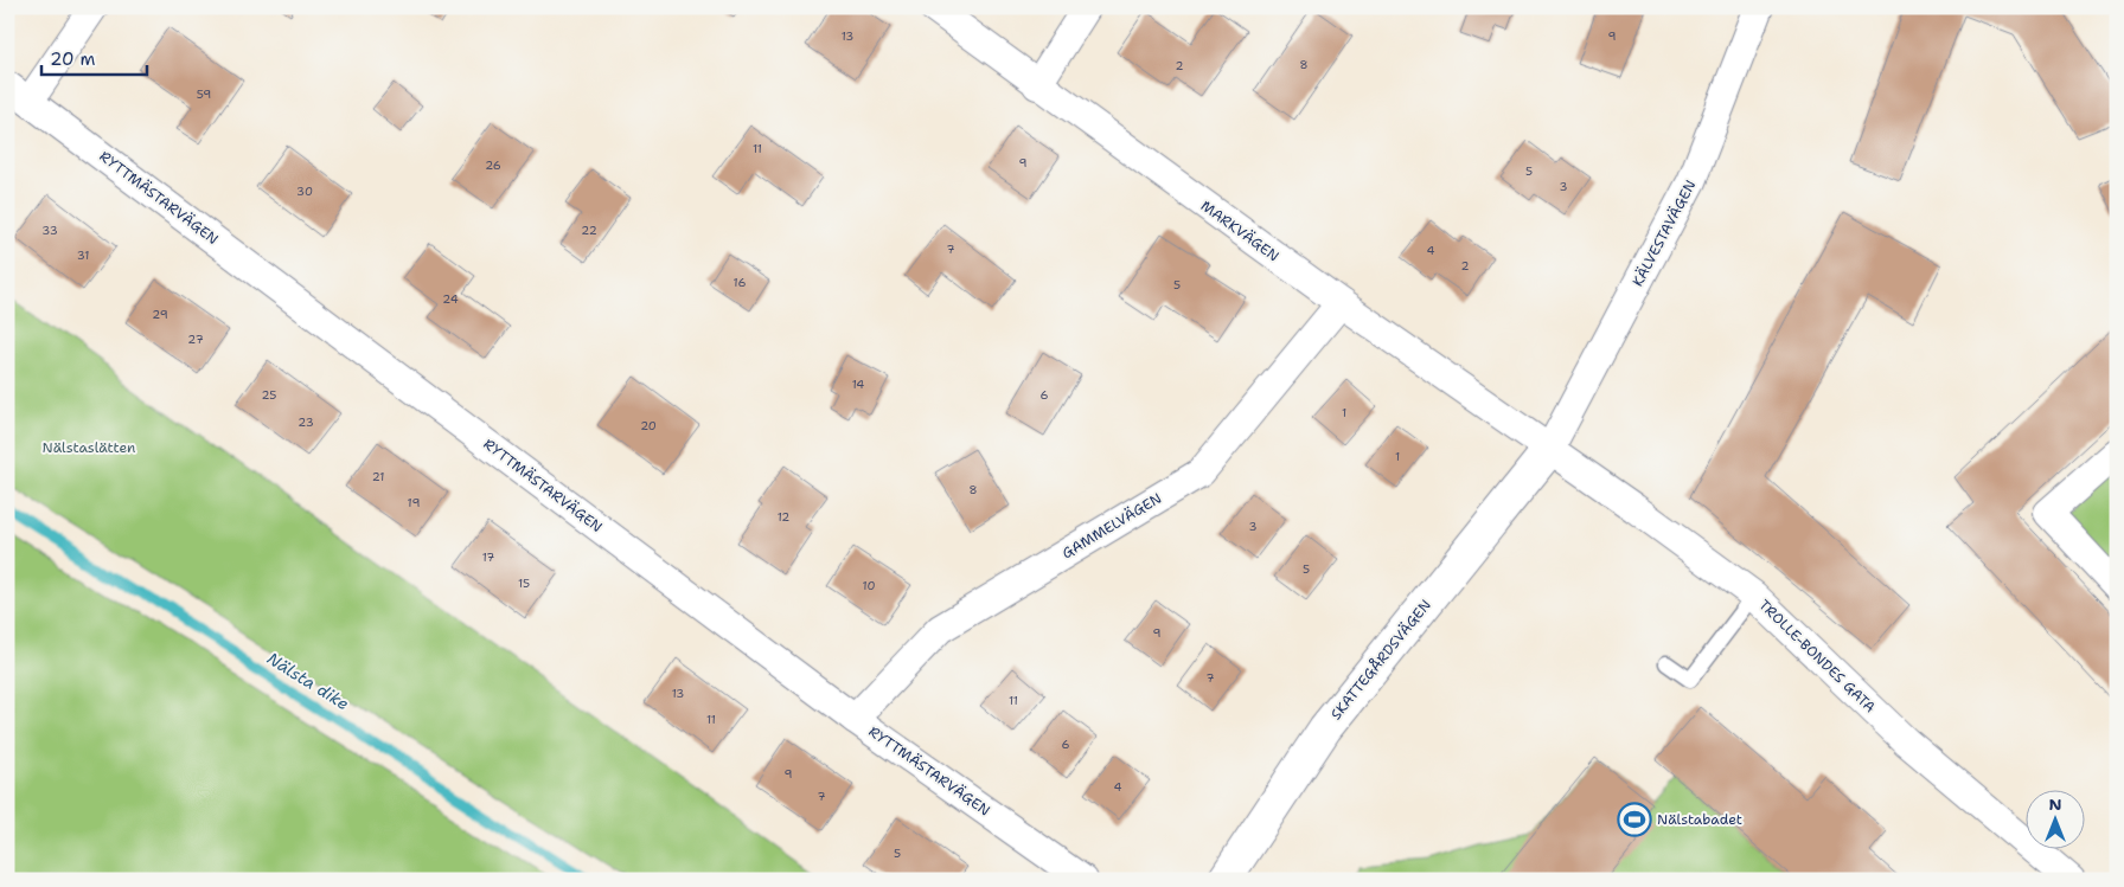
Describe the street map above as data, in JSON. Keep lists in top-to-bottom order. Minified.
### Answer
{"streets":{"street":["RYTTMÄSTARVÄGEN","MARKVÄGEN","KÄLVESTAVÄGEN","GAMMELVÄGEN","TROLLE-BONDES GATA","SKATTEGÅRDSVÄGEN"]},"crossings":[["RYTTMÄSTARVÄGEN","GAMMELVÄGEN"],["MARKVÄGEN","KÄLVESTAVÄGEN"],["MARKVÄGEN","GAMMELVÄGEN"],["MARKVÄGEN","TROLLE-BONDES GATA"],["MARKVÄGEN","SKATTEGÅRDSVÄGEN"],["KÄLVESTAVÄGEN","TROLLE-BONDES GATA"],["KÄLVESTAVÄGEN","SKATTEGÅRDSVÄGEN"],["TROLLE-BONDES GATA","SKATTEGÅRDSVÄGEN"]],"water":["Nälsta dike"],"parks":["Nälstaslätten"],"places":{"sports":["Nälstabadet"]},"house_numbers":["13","9","8","2","59","11","9","26","5","3","30","33","22","7","4","31","2","16","5","24","29","27","14","25","6","1","23","20","1","21","8","19","12","3","17","5","15","10","9","7","13","11","11","6","9","4","7","5"],"scale_bar":"20 m","north":"top"}
